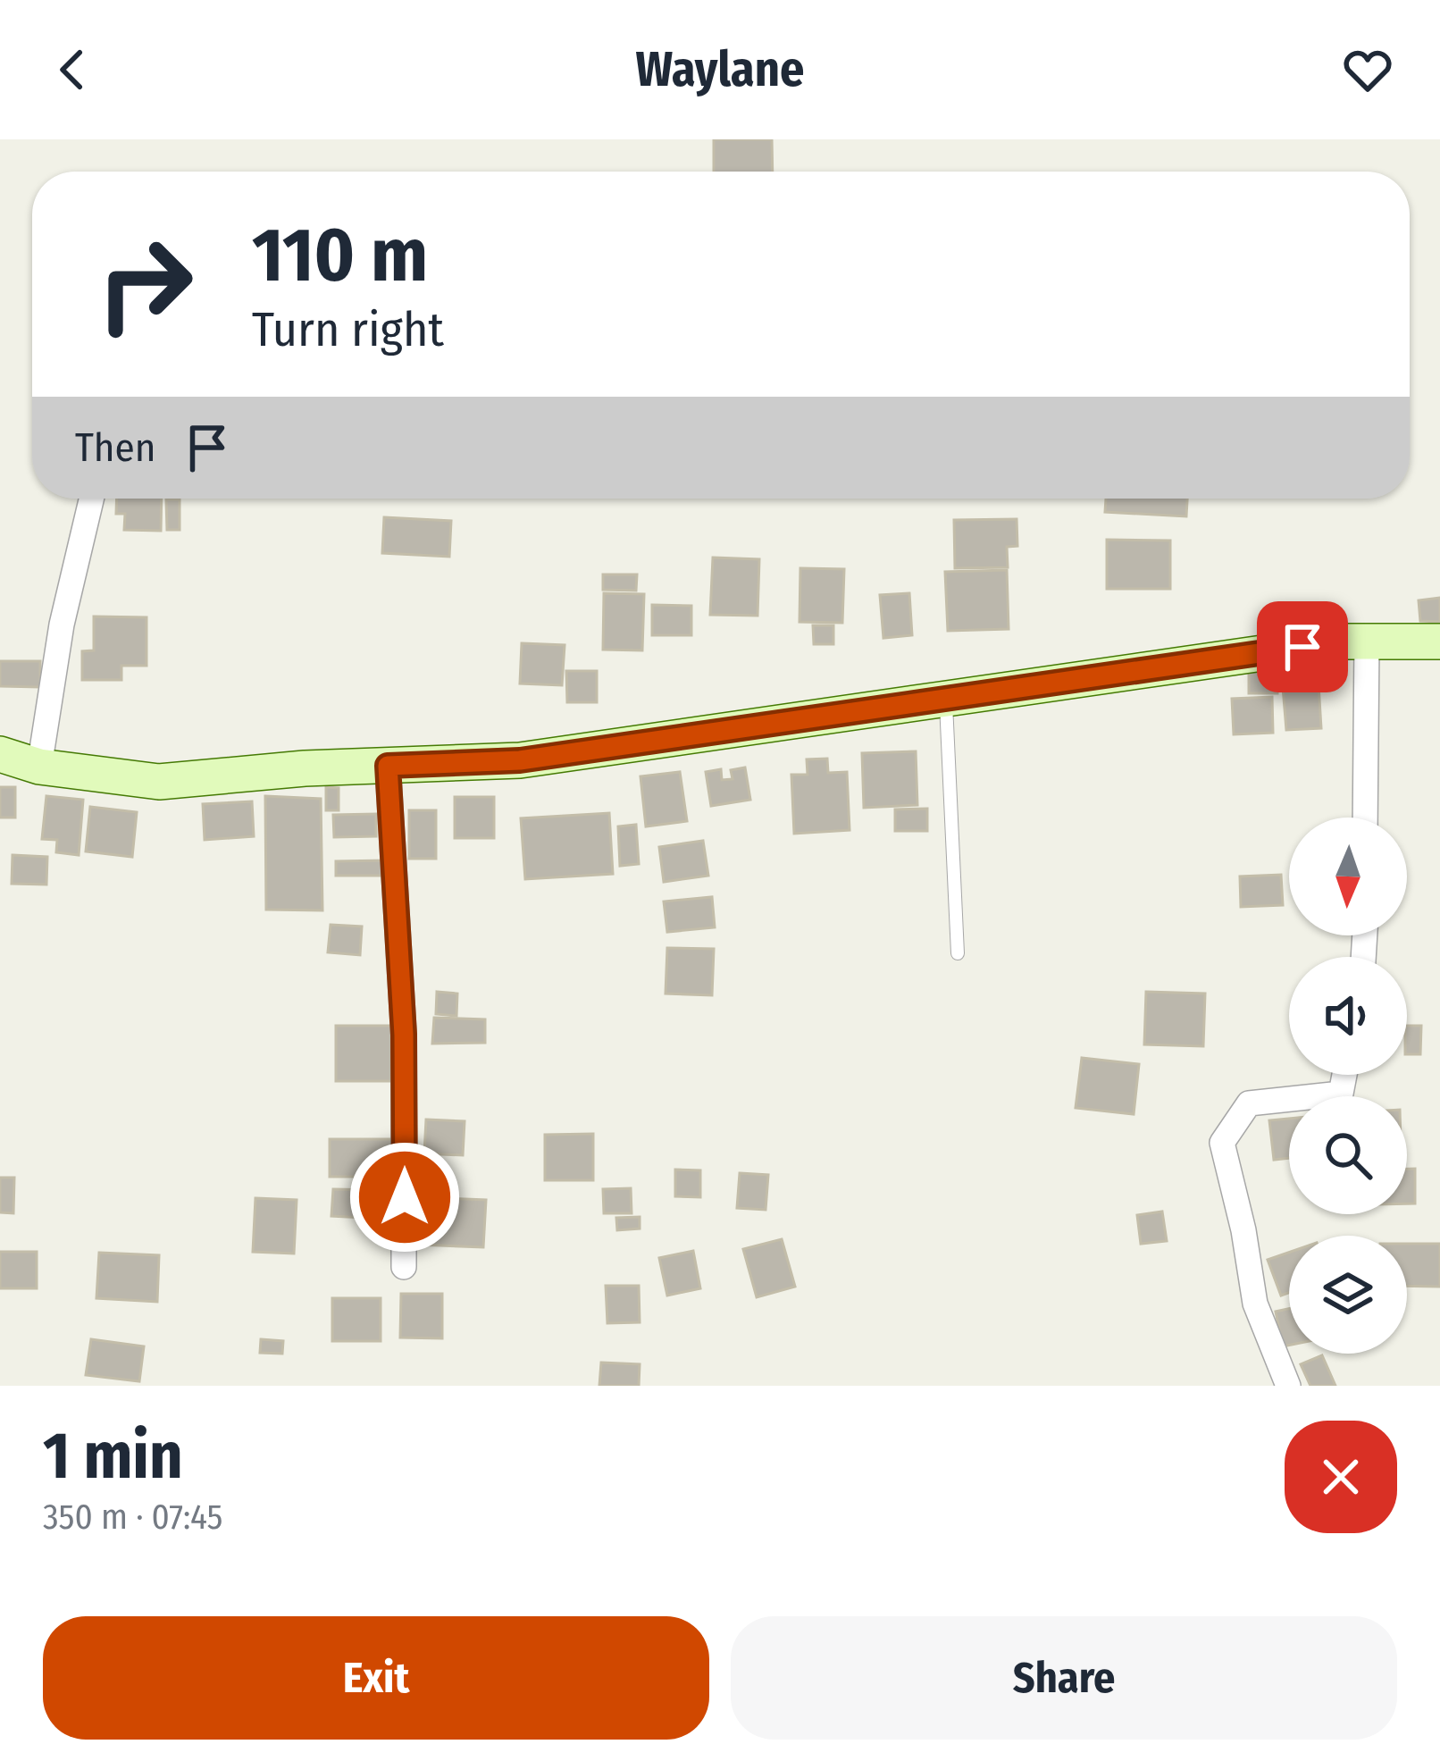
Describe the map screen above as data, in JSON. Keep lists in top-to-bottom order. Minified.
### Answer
{"north":"bottom","page":{"header":"Waylane","turn":["110 m","Turn right"],"then":"Then","heading":["1 min","350 m · 07:45"],"buttons":["Exit","Share"]}}
